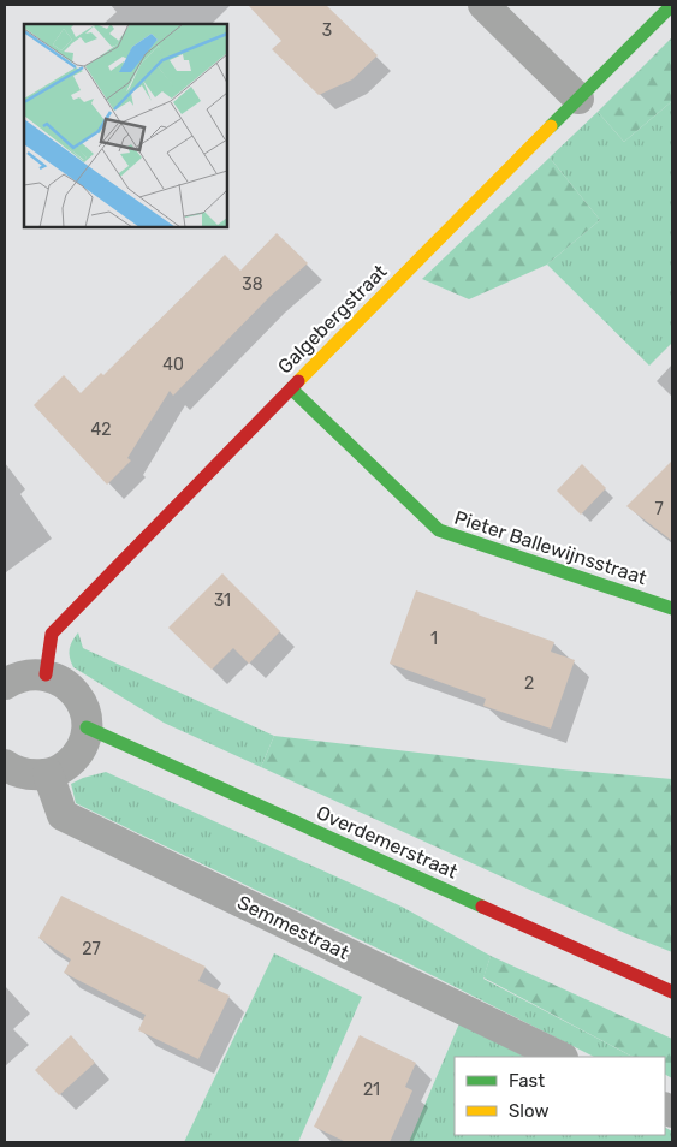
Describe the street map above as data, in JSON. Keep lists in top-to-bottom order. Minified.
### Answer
{"streets":{"street":["Galgebergstraat","Pieter Ballewijnsstraat","Overdemerstraat","Semmestraat"]},"crossings":[["Galgebergstraat","Pieter Ballewijnsstraat"]],"house_numbers":["3","38","40","42","7","31","1","2","27","21"],"legend":["Fast","Slow"]}
